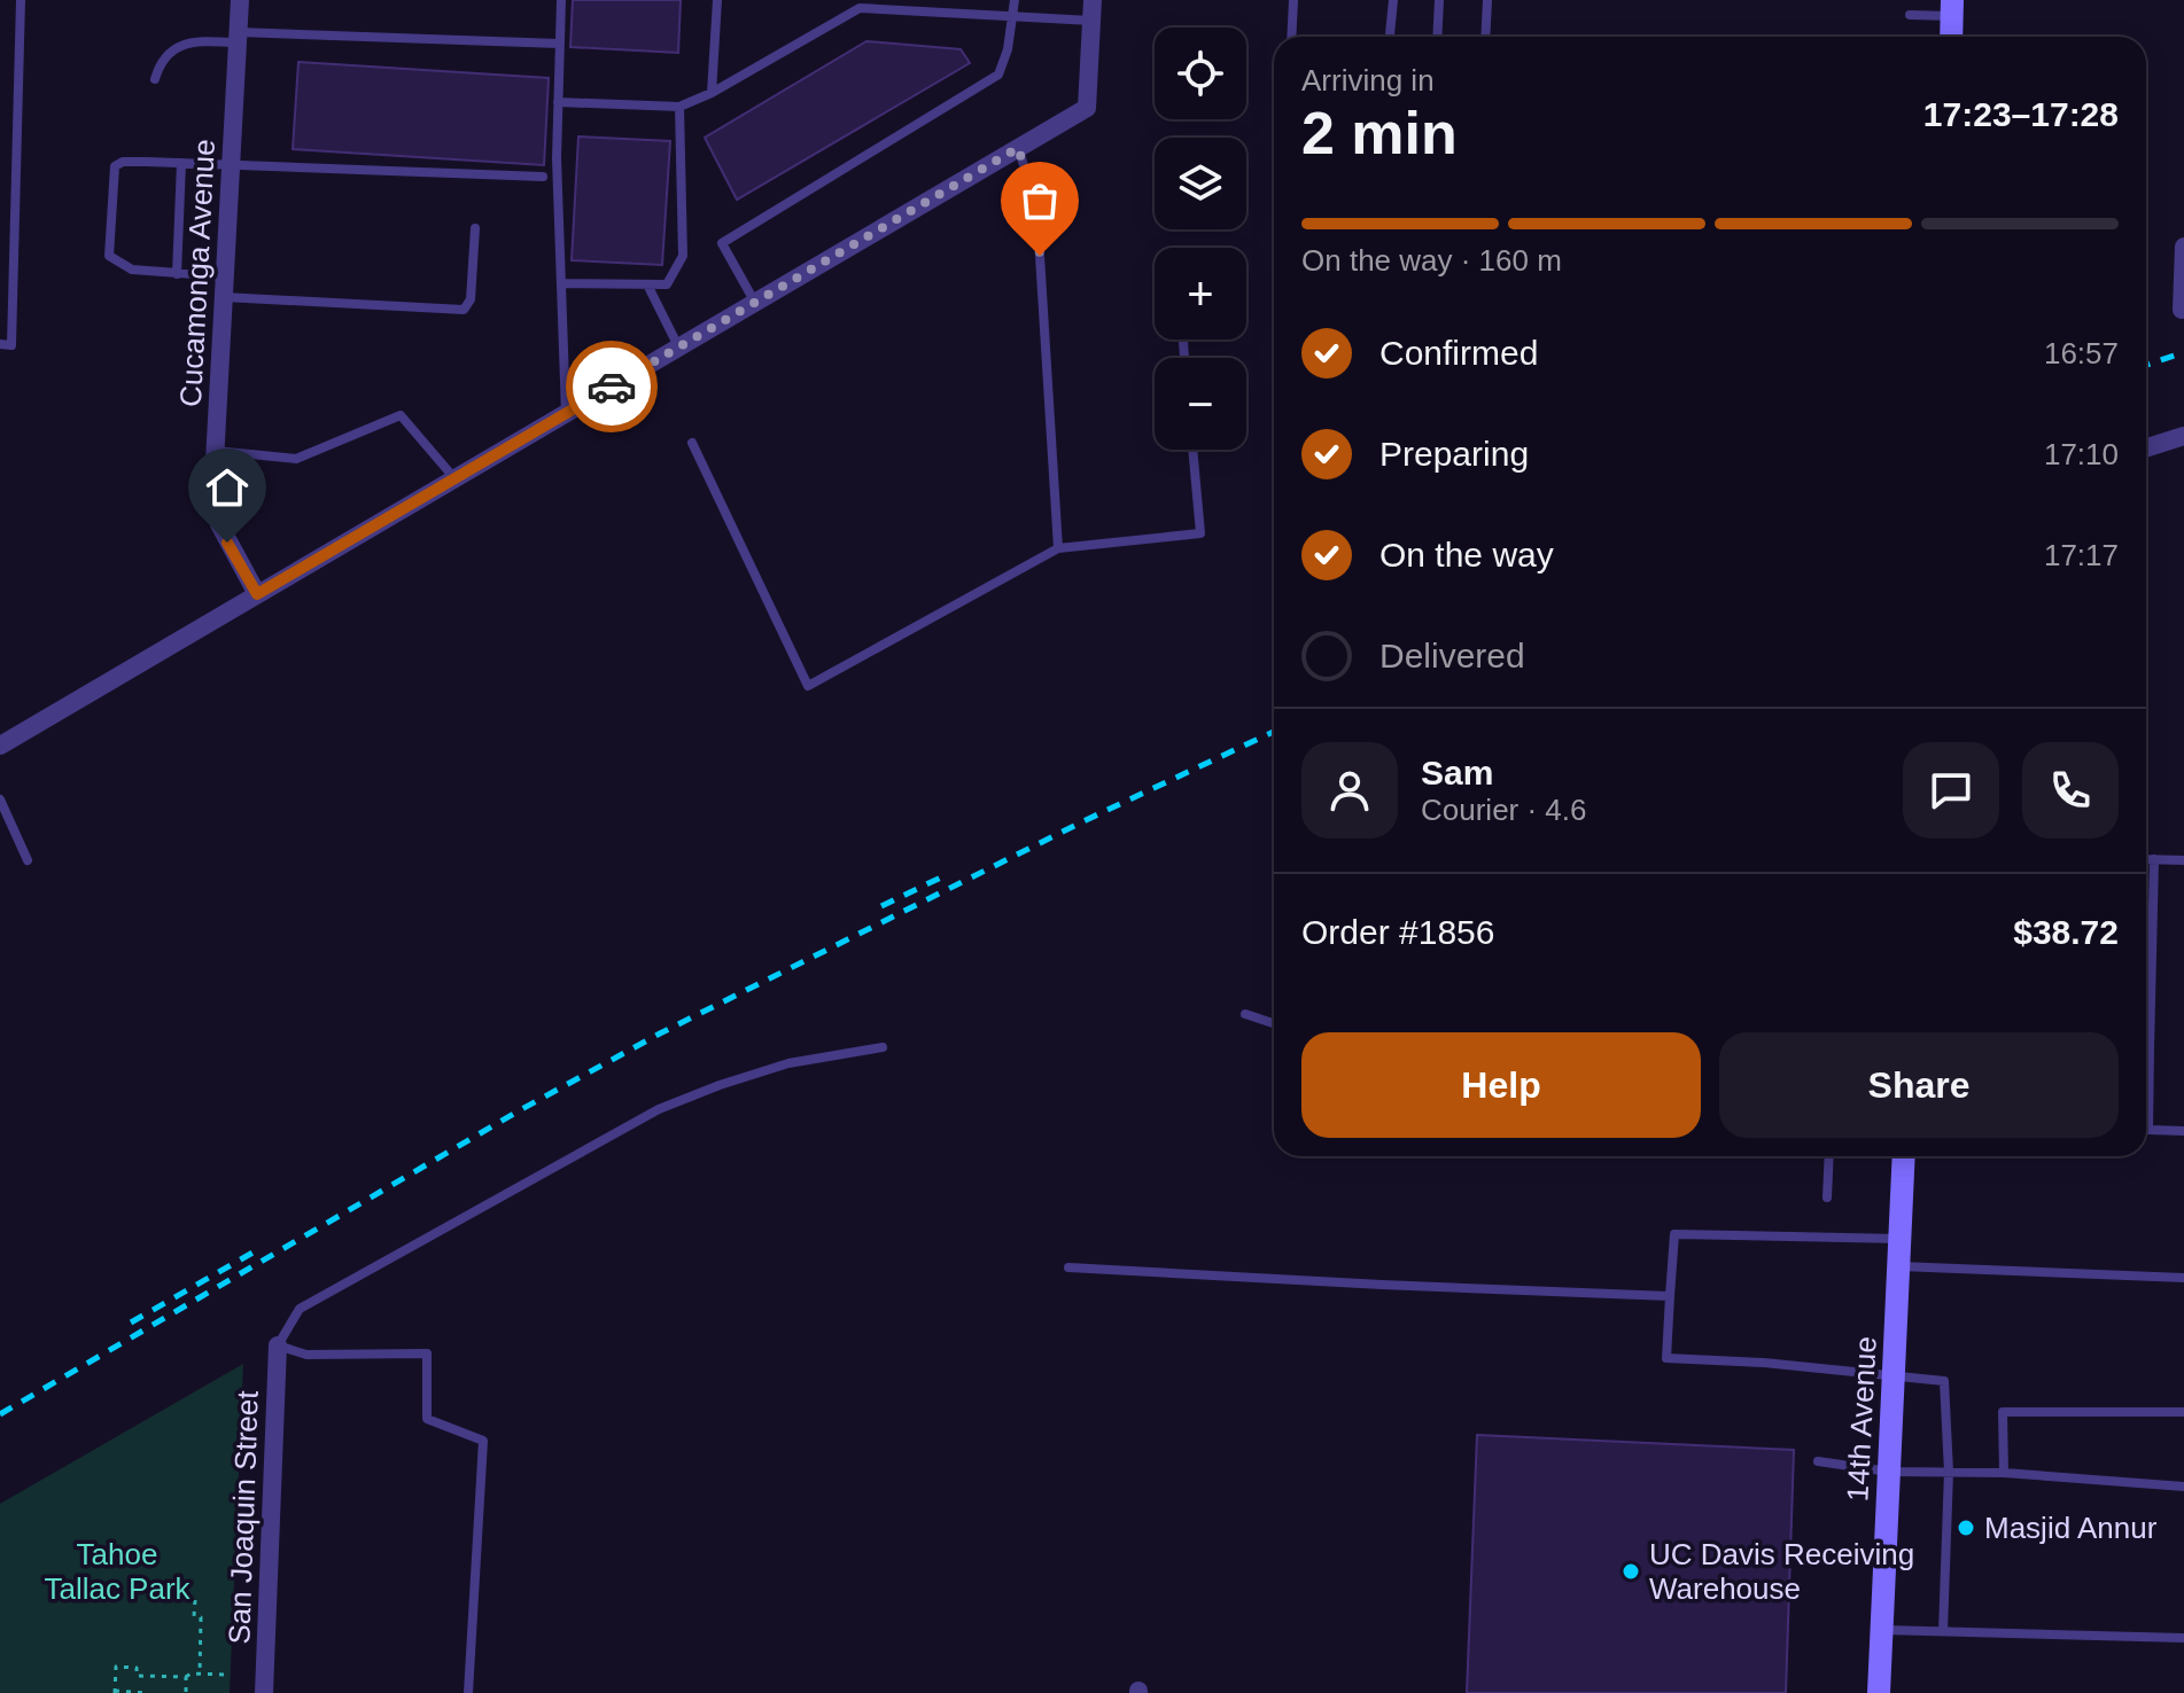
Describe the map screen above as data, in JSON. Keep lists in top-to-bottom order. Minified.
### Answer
{"streets":{"main road":["14th Avenue"],"street":["Cucamonga Avenue","San Joaquin Street"]},"parks":["Tahoe Tallac Park"],"places":["Masjid Annur","UC Davis Receiving Warehouse"],"page":{"map_buttons":["+","−"],"heading":["2 min","Arriving in","17:23–17:28"],"panel":["Sam","Courier · 4.6","Order #1856","$38.72"],"bar":"On the way · 160 m","list":[["Confirmed","16:57"],["Preparing","17:10"],["On the way","17:17"],"Delivered"],"buttons":["Help","Share"]}}
